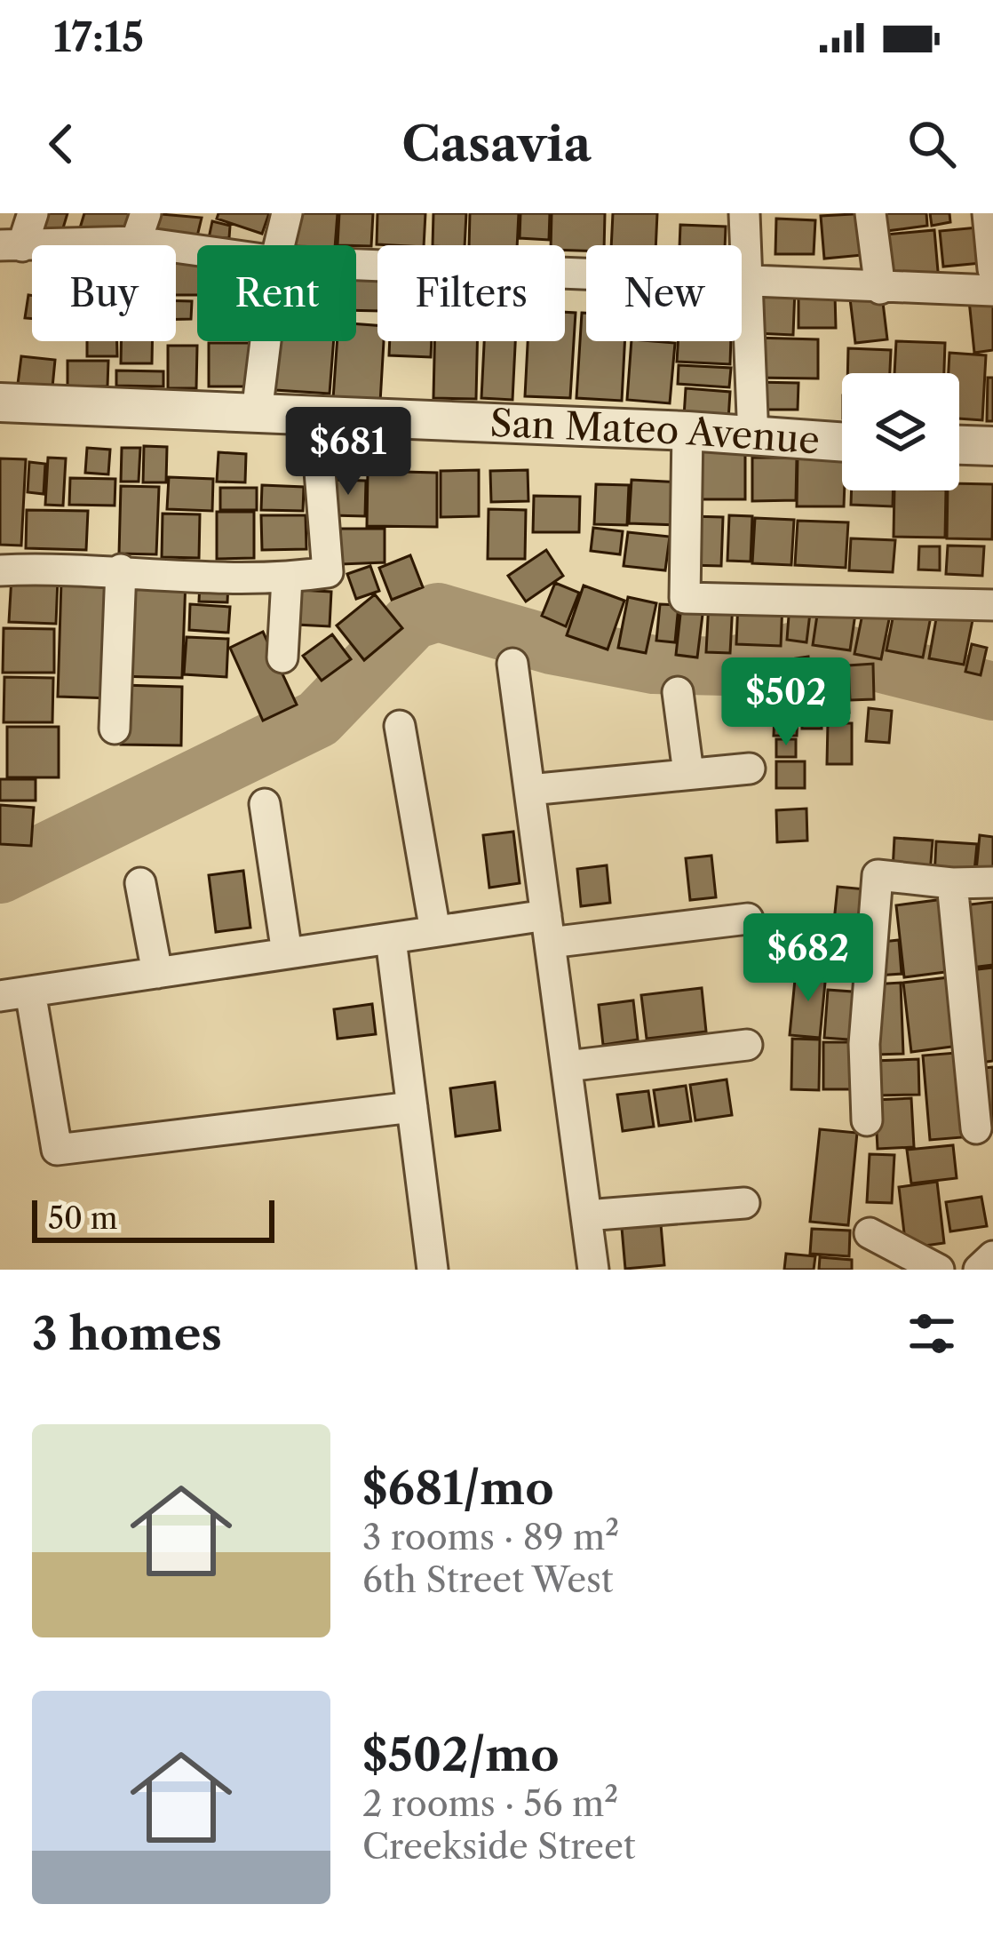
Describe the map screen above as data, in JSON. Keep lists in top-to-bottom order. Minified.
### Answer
{"streets":{"street":["San Mateo Avenue"]},"scale_bar":"50 m","page":{"status":"17:15","header":"Casavia","chip":["Buy","Rent","Filters","New"],"price":["$681","$502","$682"],"scale":"50 m","heading":"3 homes","list":[{"name":"$681/mo","note":"3 rooms · 89 m² · 6th Street West"},{"name":"$502/mo","note":"2 rooms · 56 m² · Creekside Street"}]}}
